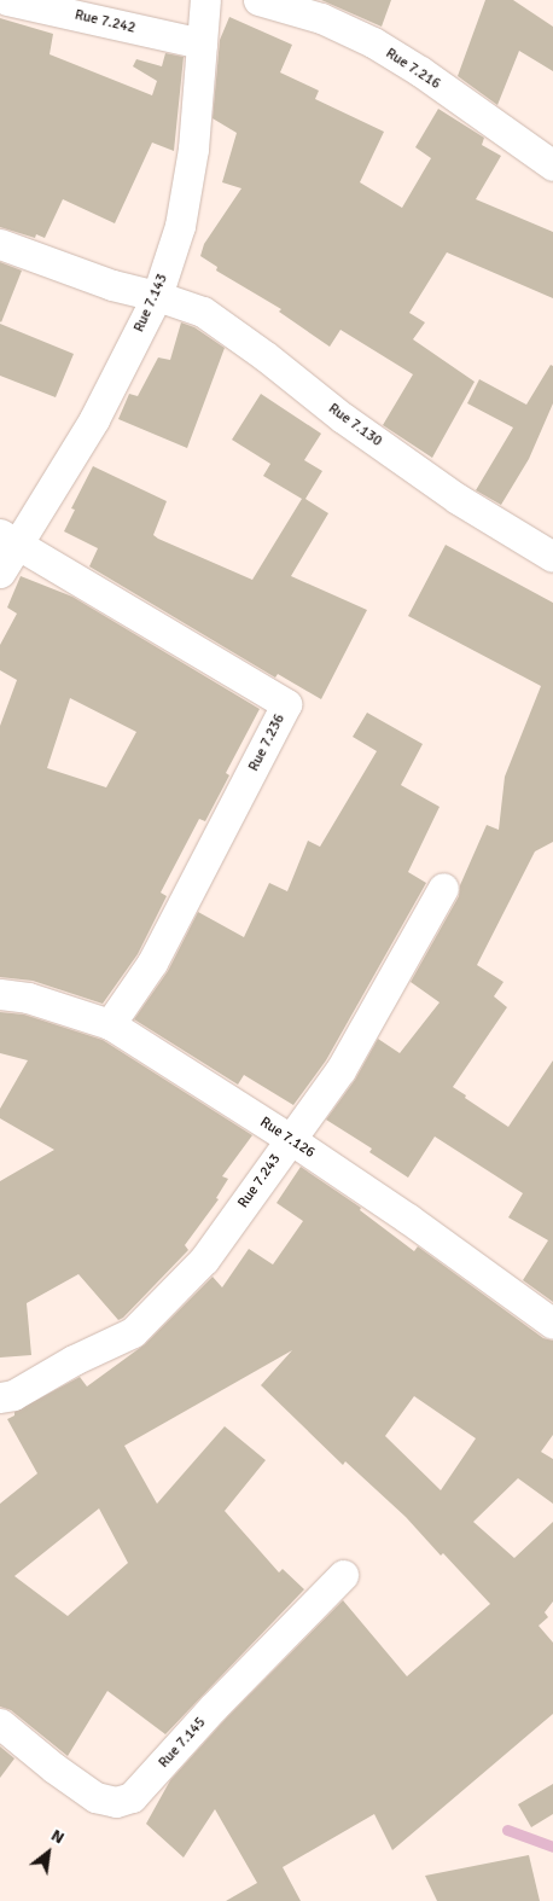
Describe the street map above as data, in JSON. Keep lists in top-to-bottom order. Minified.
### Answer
{"streets":{"street":["Rue 7.242","Rue 7.216","Rue 7.143","Rue 7.130","Rue 7.236","Rue 7.126","Rue 7.243","Rue 7.145"]},"crossings":[["Rue 7.242","Rue 7.143"],["Rue 7.143","Rue 7.130"],["Rue 7.143","Rue 7.236"],["Rue 7.236","Rue 7.126"],["Rue 7.126","Rue 7.243"]],"north":"top right"}
